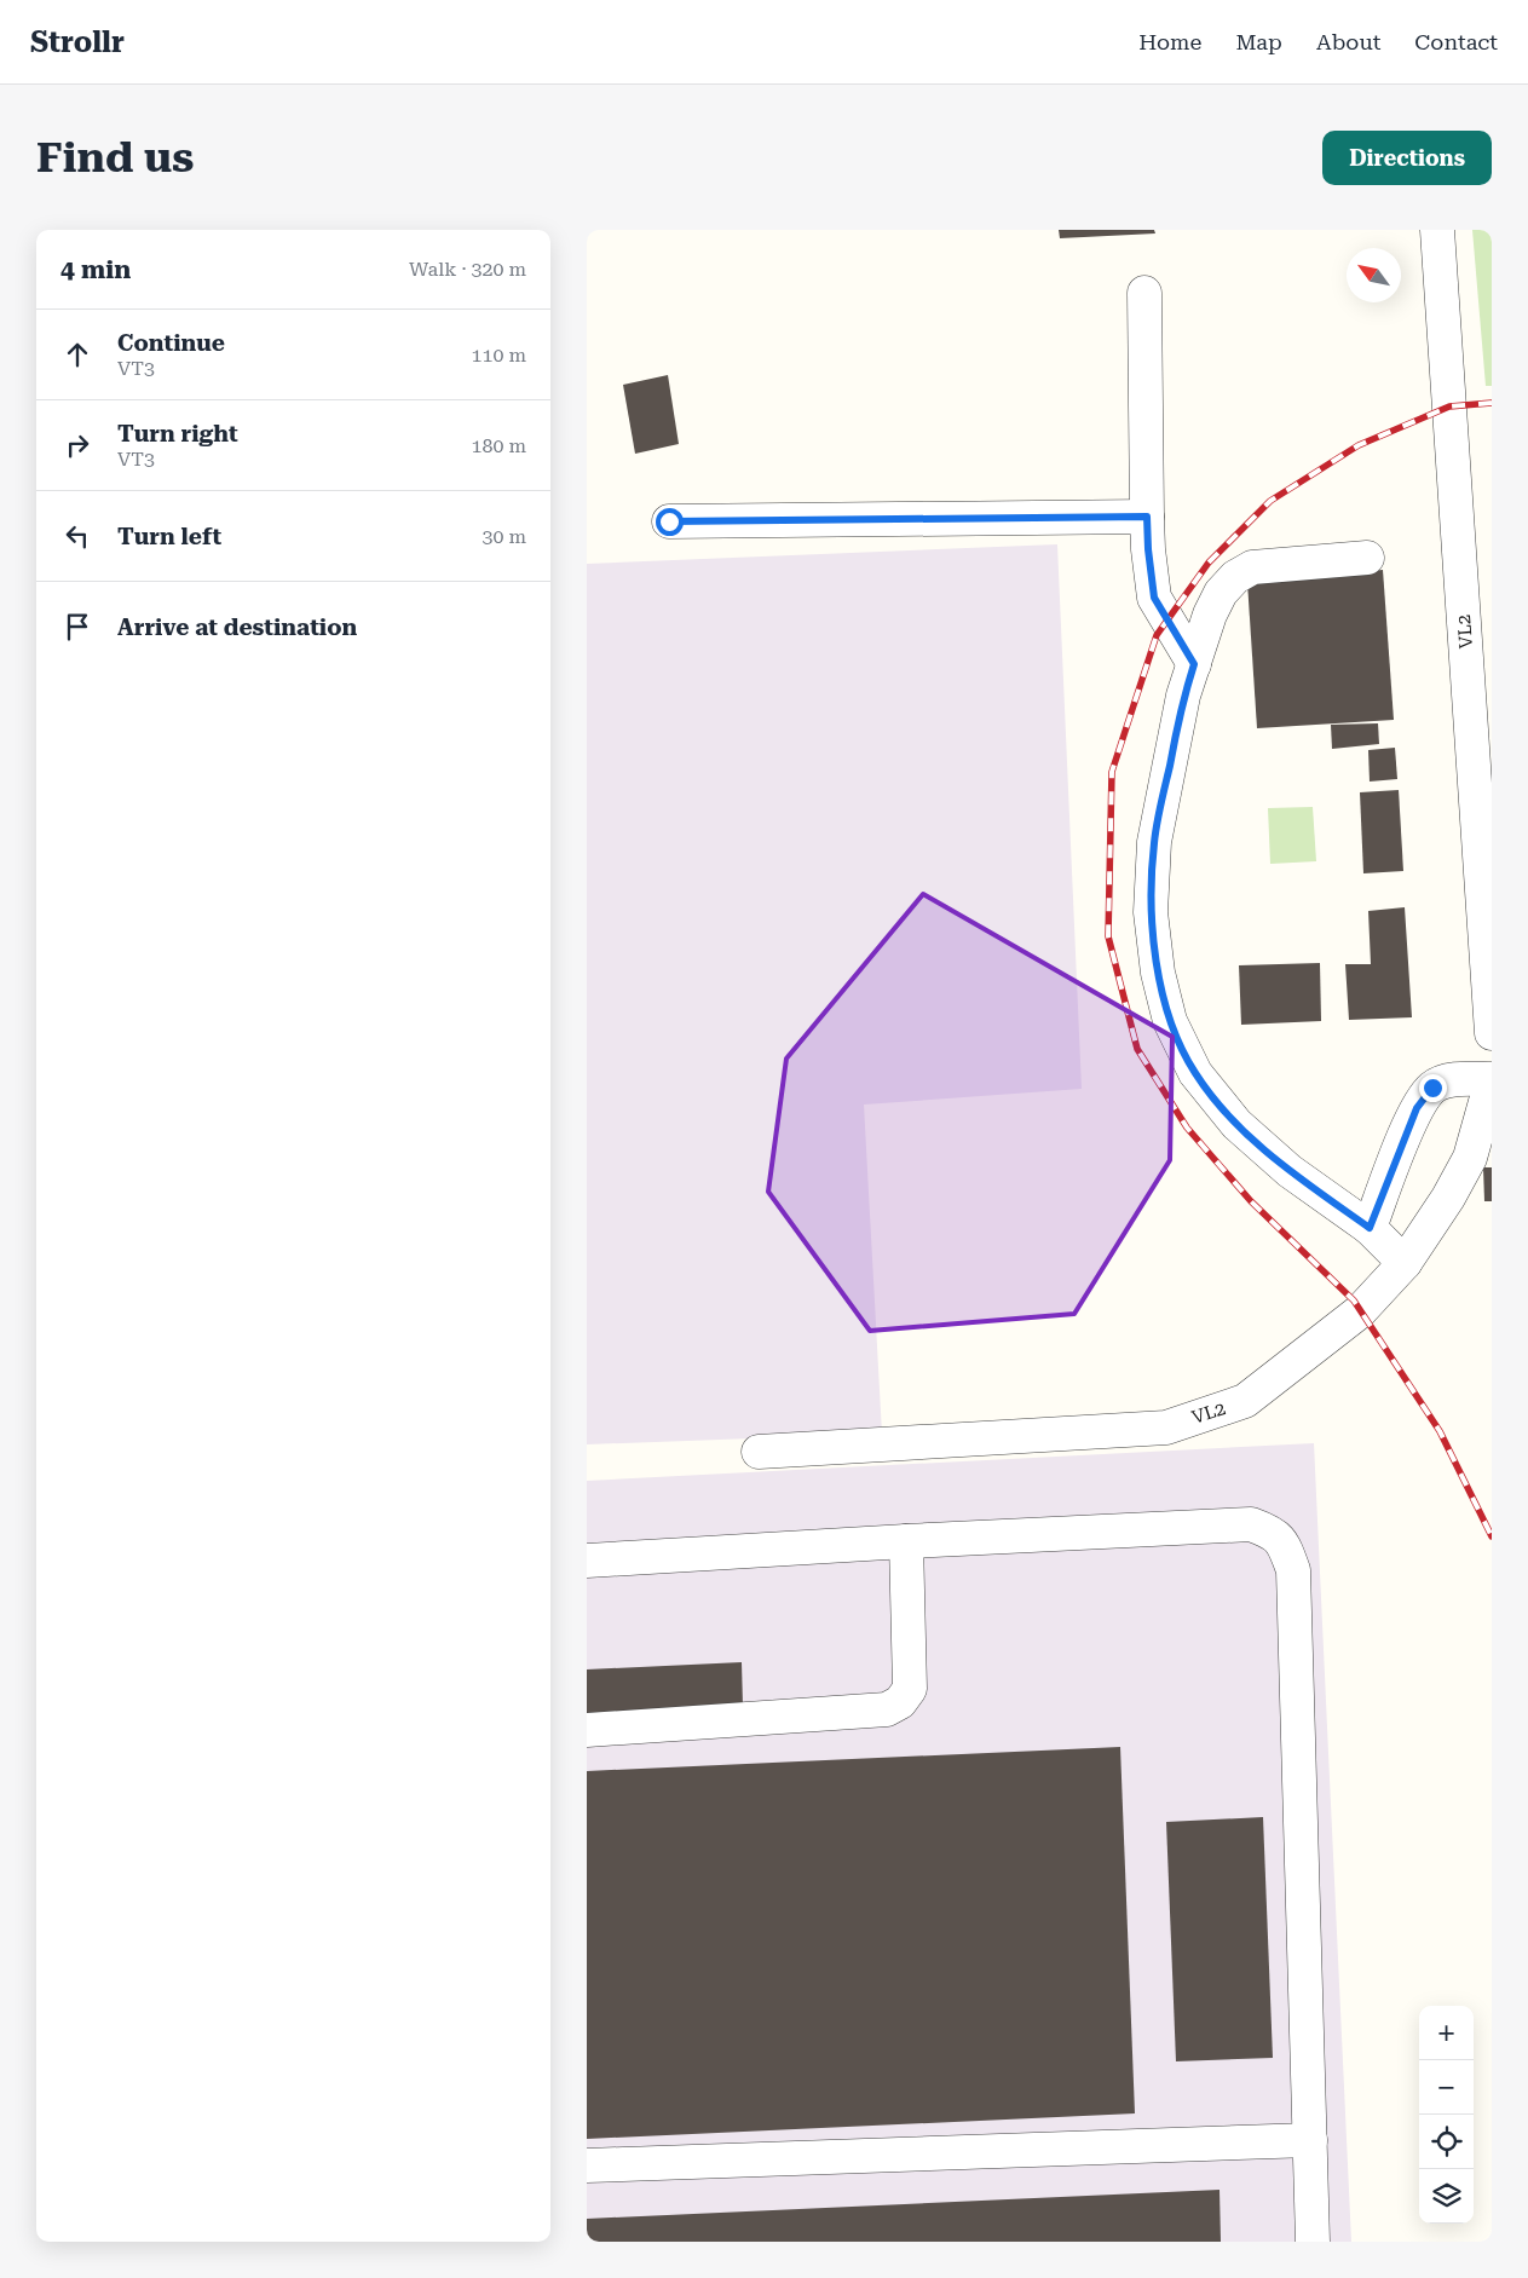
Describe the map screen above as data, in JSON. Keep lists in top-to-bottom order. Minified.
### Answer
{"streets":{"lane":["VL2"]},"north":"top left","page":{"header":"Strollr","nav":["Home","Map","About","Contact"],"buttons":"Directions","title":"Find us","heading":["4 min","Walk · 320 m"],"list":[["Continue","VT3","110 m"],["Turn right","VT3","180 m"],["Turn left","30 m"],"Arrive at destination"],"map_buttons":["+","−"]}}
